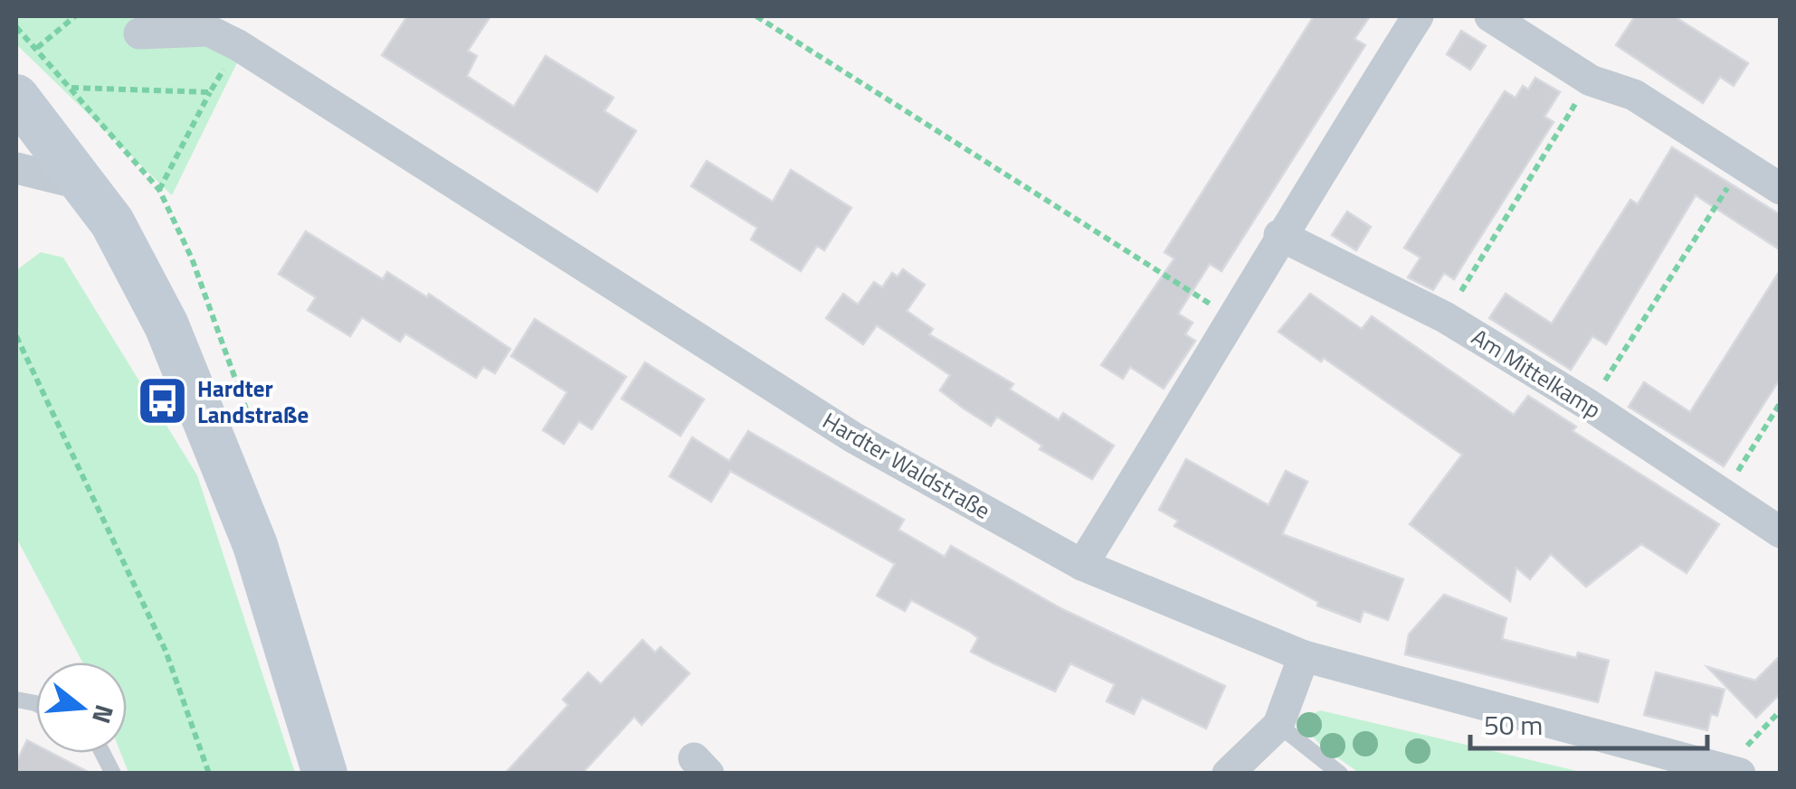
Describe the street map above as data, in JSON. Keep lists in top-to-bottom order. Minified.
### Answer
{"streets":{"street":["Am Mittelkamp","Hardter Waldstraße"]},"places":{"bus stop":["Hardter Landstraße"]},"scale_bar":"50 m","north":"right"}
